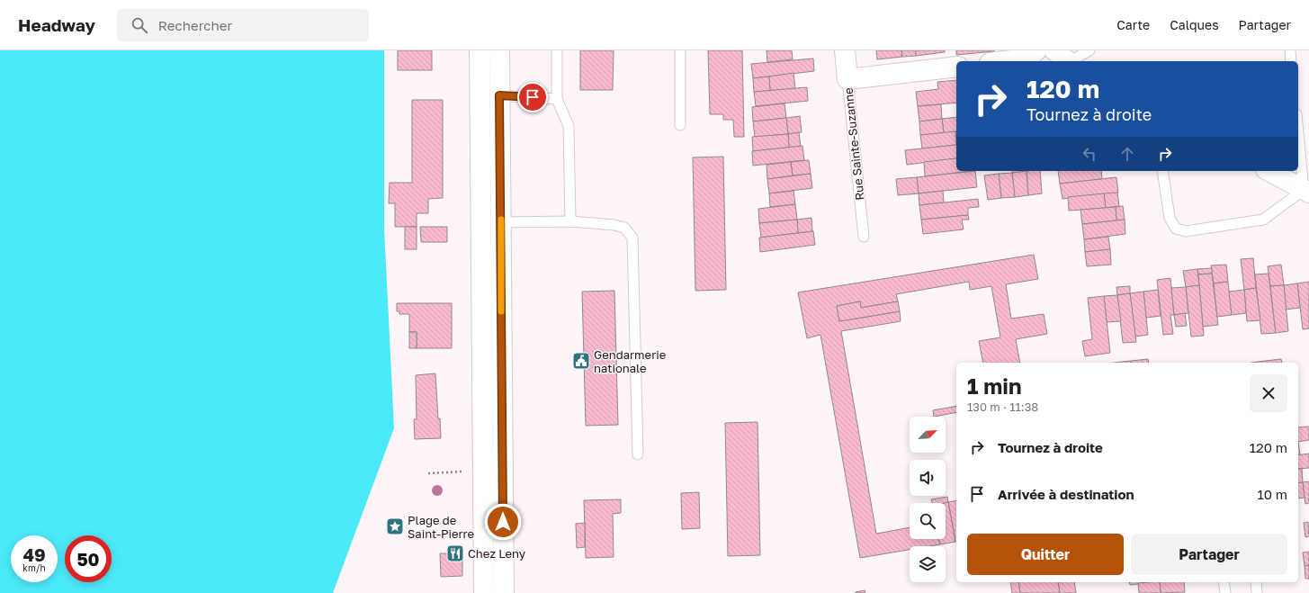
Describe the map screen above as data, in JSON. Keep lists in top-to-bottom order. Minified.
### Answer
{"streets":{"main road":["Rue Sainte-Suzanne"]},"places":{"public building":["Gendarmerie nationale"],"place":["Plage de Saint-Pierre"],"restaurant":["Chez Leny"]},"north":"top right","page":{"header":"Headway","search":"Rechercher","nav":["Carte","Calques","Partager"],"turn":["120 m","Tournez à droite"],"heading":["1 min","130 m · 11:38"],"list":[{"name":"Tournez à droite","value":"120 m"},{"name":"Arrivée à destination","value":"10 m"}],"buttons":["Quitter","Partager"],"speed":"49 km/h","limit":"50"}}
